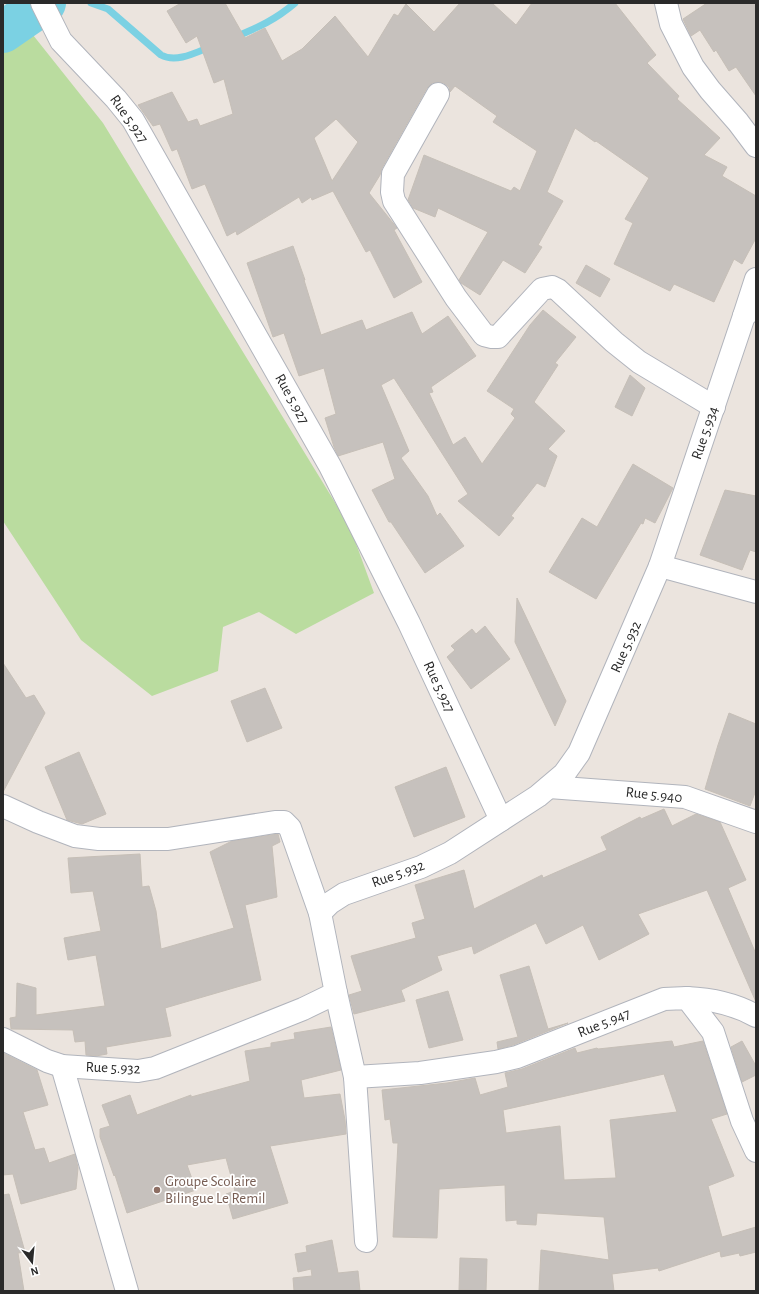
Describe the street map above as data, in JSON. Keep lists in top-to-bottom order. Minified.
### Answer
{"streets":{"street":["Rue 5.927","Rue 5.934","Rue 5.932","Rue 5.940","Rue 5.947"]},"crossings":[["Rue 5.927","Rue 5.932"],["Rue 5.934","Rue 5.932"],["Rue 5.932","Rue 5.940"]],"places":["Groupe Scolaire Bilingue Le Remil"],"north":"bottom"}
